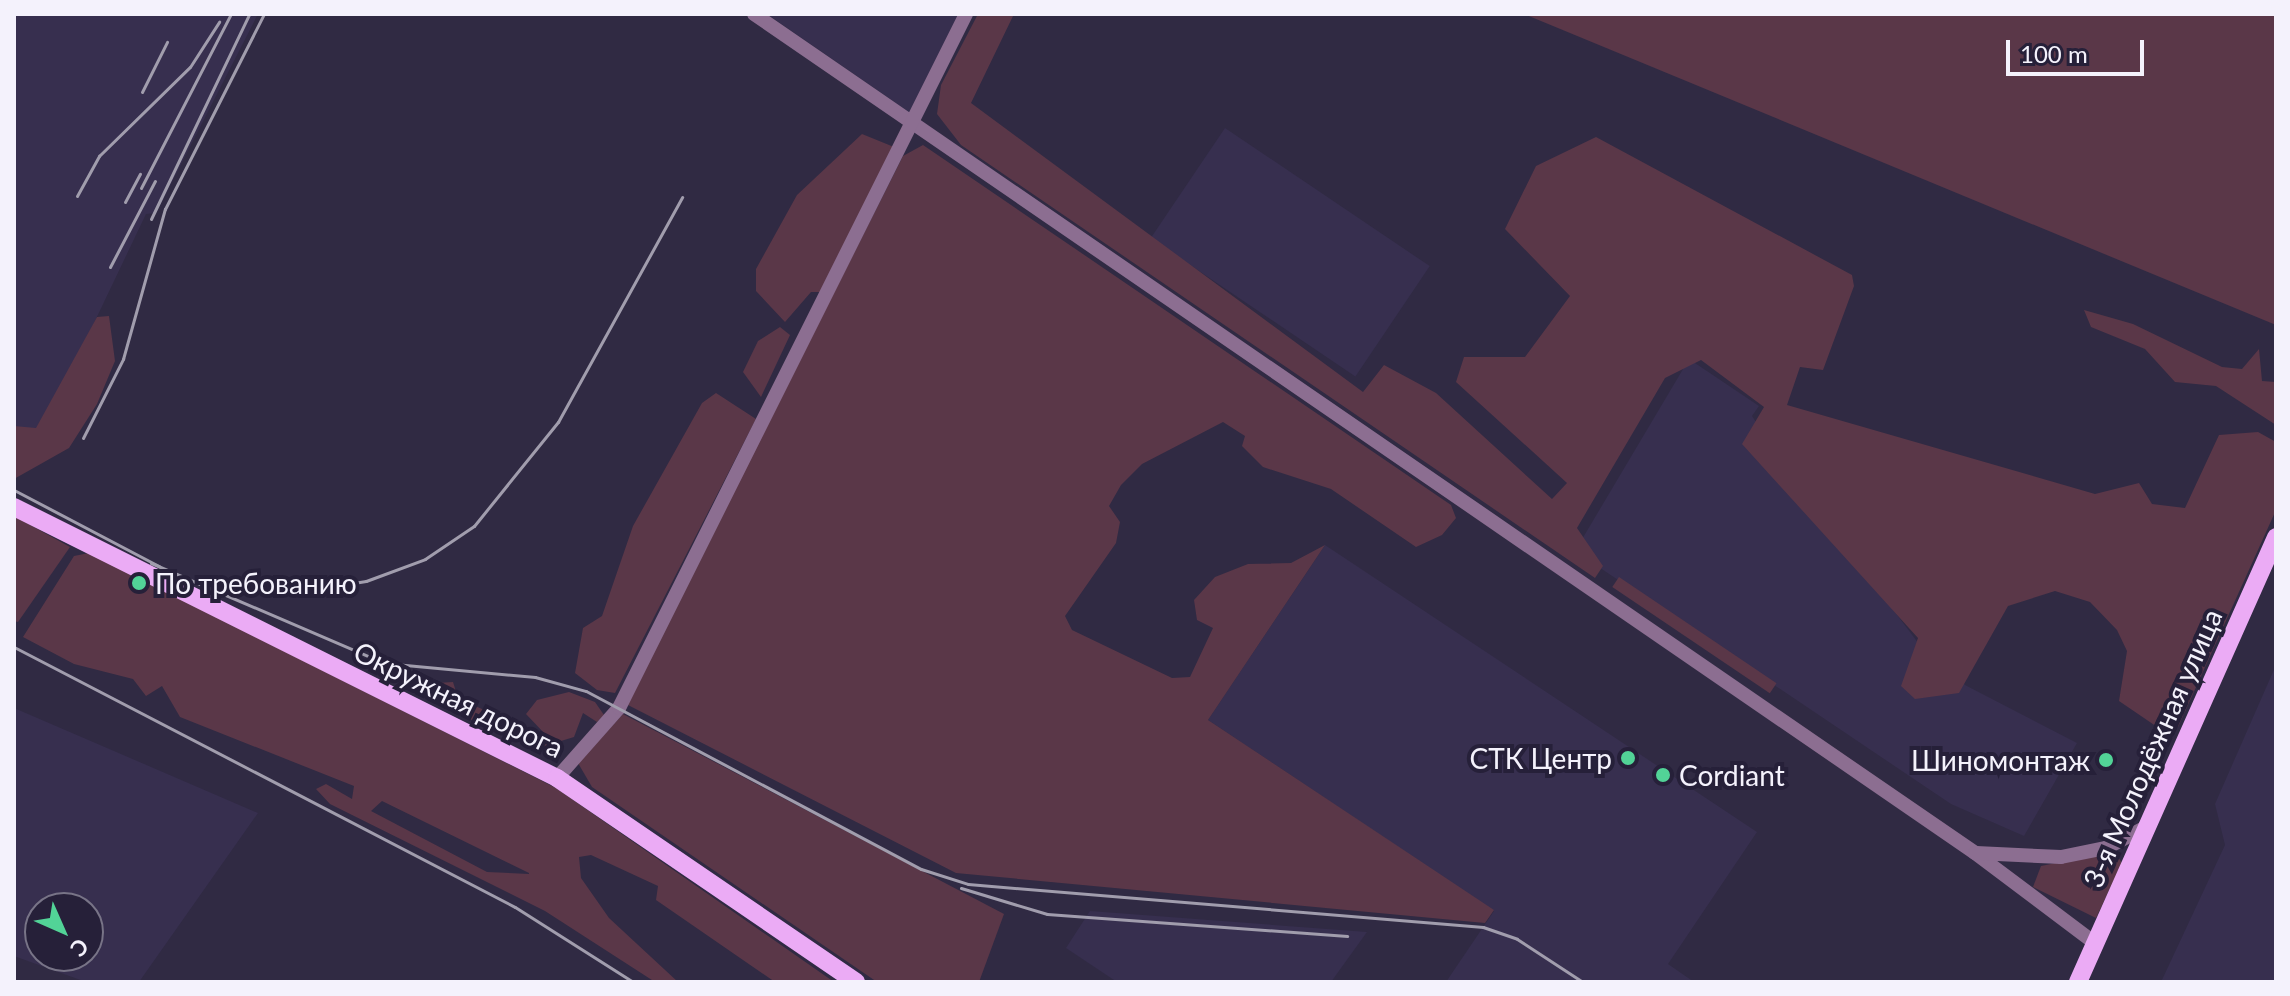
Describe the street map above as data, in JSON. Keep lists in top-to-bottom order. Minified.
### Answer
{"streets":{"main road":["Окружная дорога","3-я Молодёжная улица"]},"places":["По требованию","СТК Центр","Шиномонтаж","Cordiant"],"scale_bar":"100 m","north":"bottom right"}
